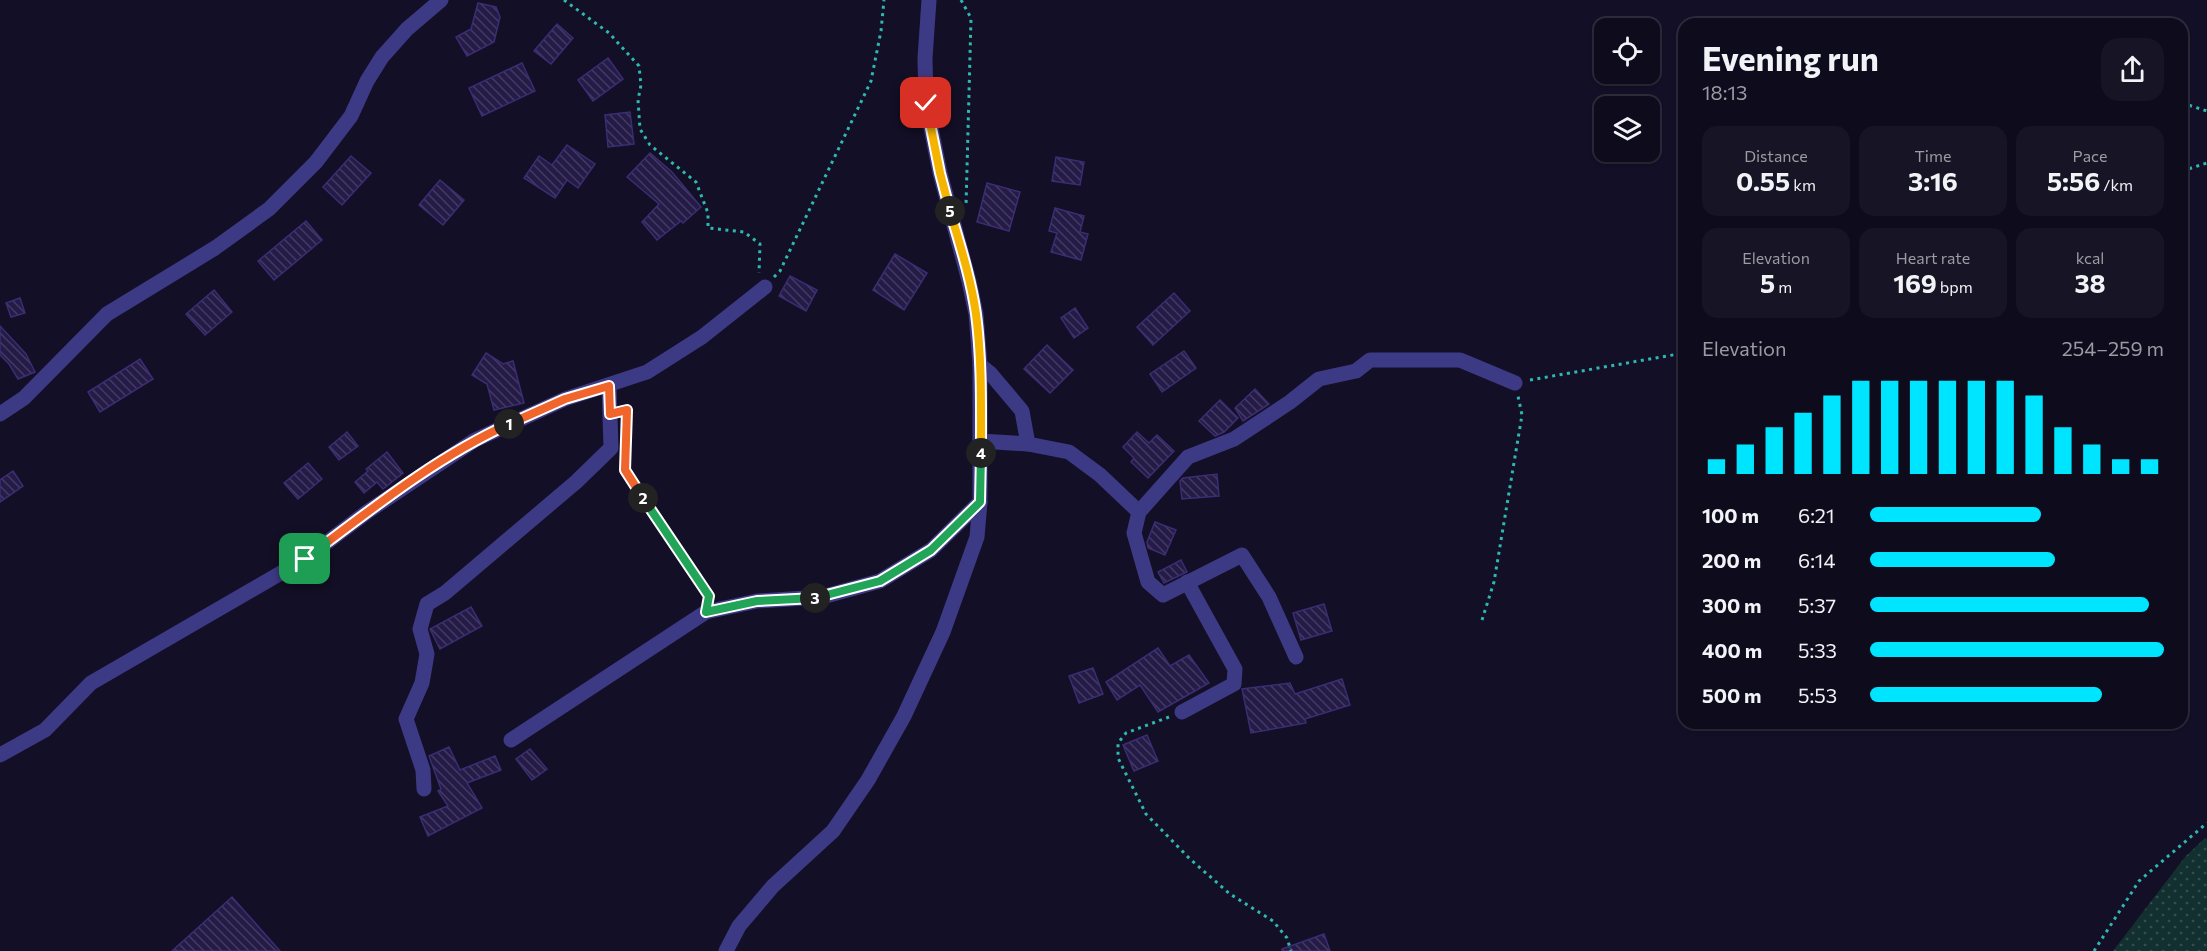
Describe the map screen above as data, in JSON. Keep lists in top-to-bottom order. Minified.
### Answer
{"page":{"heading":["Evening run","18:13"],"stats":[["Distance","0.55 km"],["Time","3:16"],["Pace","5:56 /km"],["Elevation","5 m"],["Heart rate","169 bpm"],["kcal","38"]],"pins":["5","1","4","2","3"],"chart":["Elevation","254–259 m"],"list":[{"name":"100 m","note":"6:21"},{"name":"200 m","note":"6:14"},{"name":"300 m","note":"5:37"},{"name":"400 m","note":"5:33"},{"name":"500 m","note":"5:53"}]}}
